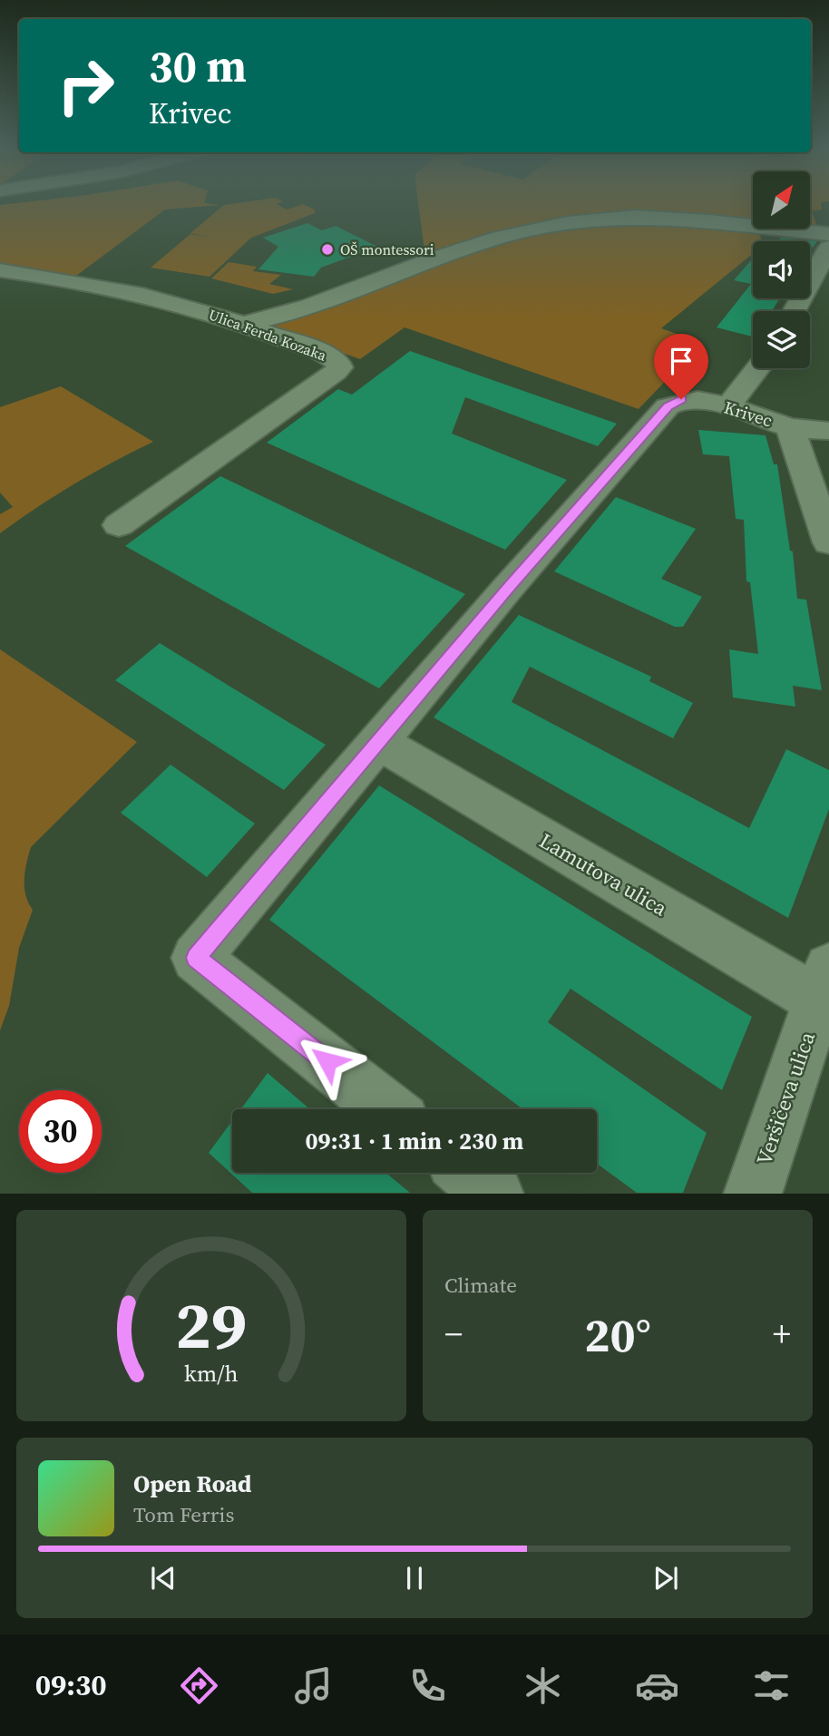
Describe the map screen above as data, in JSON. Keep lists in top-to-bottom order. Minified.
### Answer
{"streets":{"street":["Ulica Ferda Kozaka","Krivec","Lamutova ulica","Veršičeva ulica"]},"crossings":[["Krivec","Lamutova ulica"],["Lamutova ulica","Veršičeva ulica"]],"places":["OŠ montessori"],"north":"top right","page":{"turn":["30 m","Krivec"],"limit":"30","trip":"09:31 · 1 min · 230 m","tile":"Climate","heat":["−","20°","+"],"song":["Open Road","Tom Ferris"],"tabs":"09:30","gauge":["29","km/h"]}}
